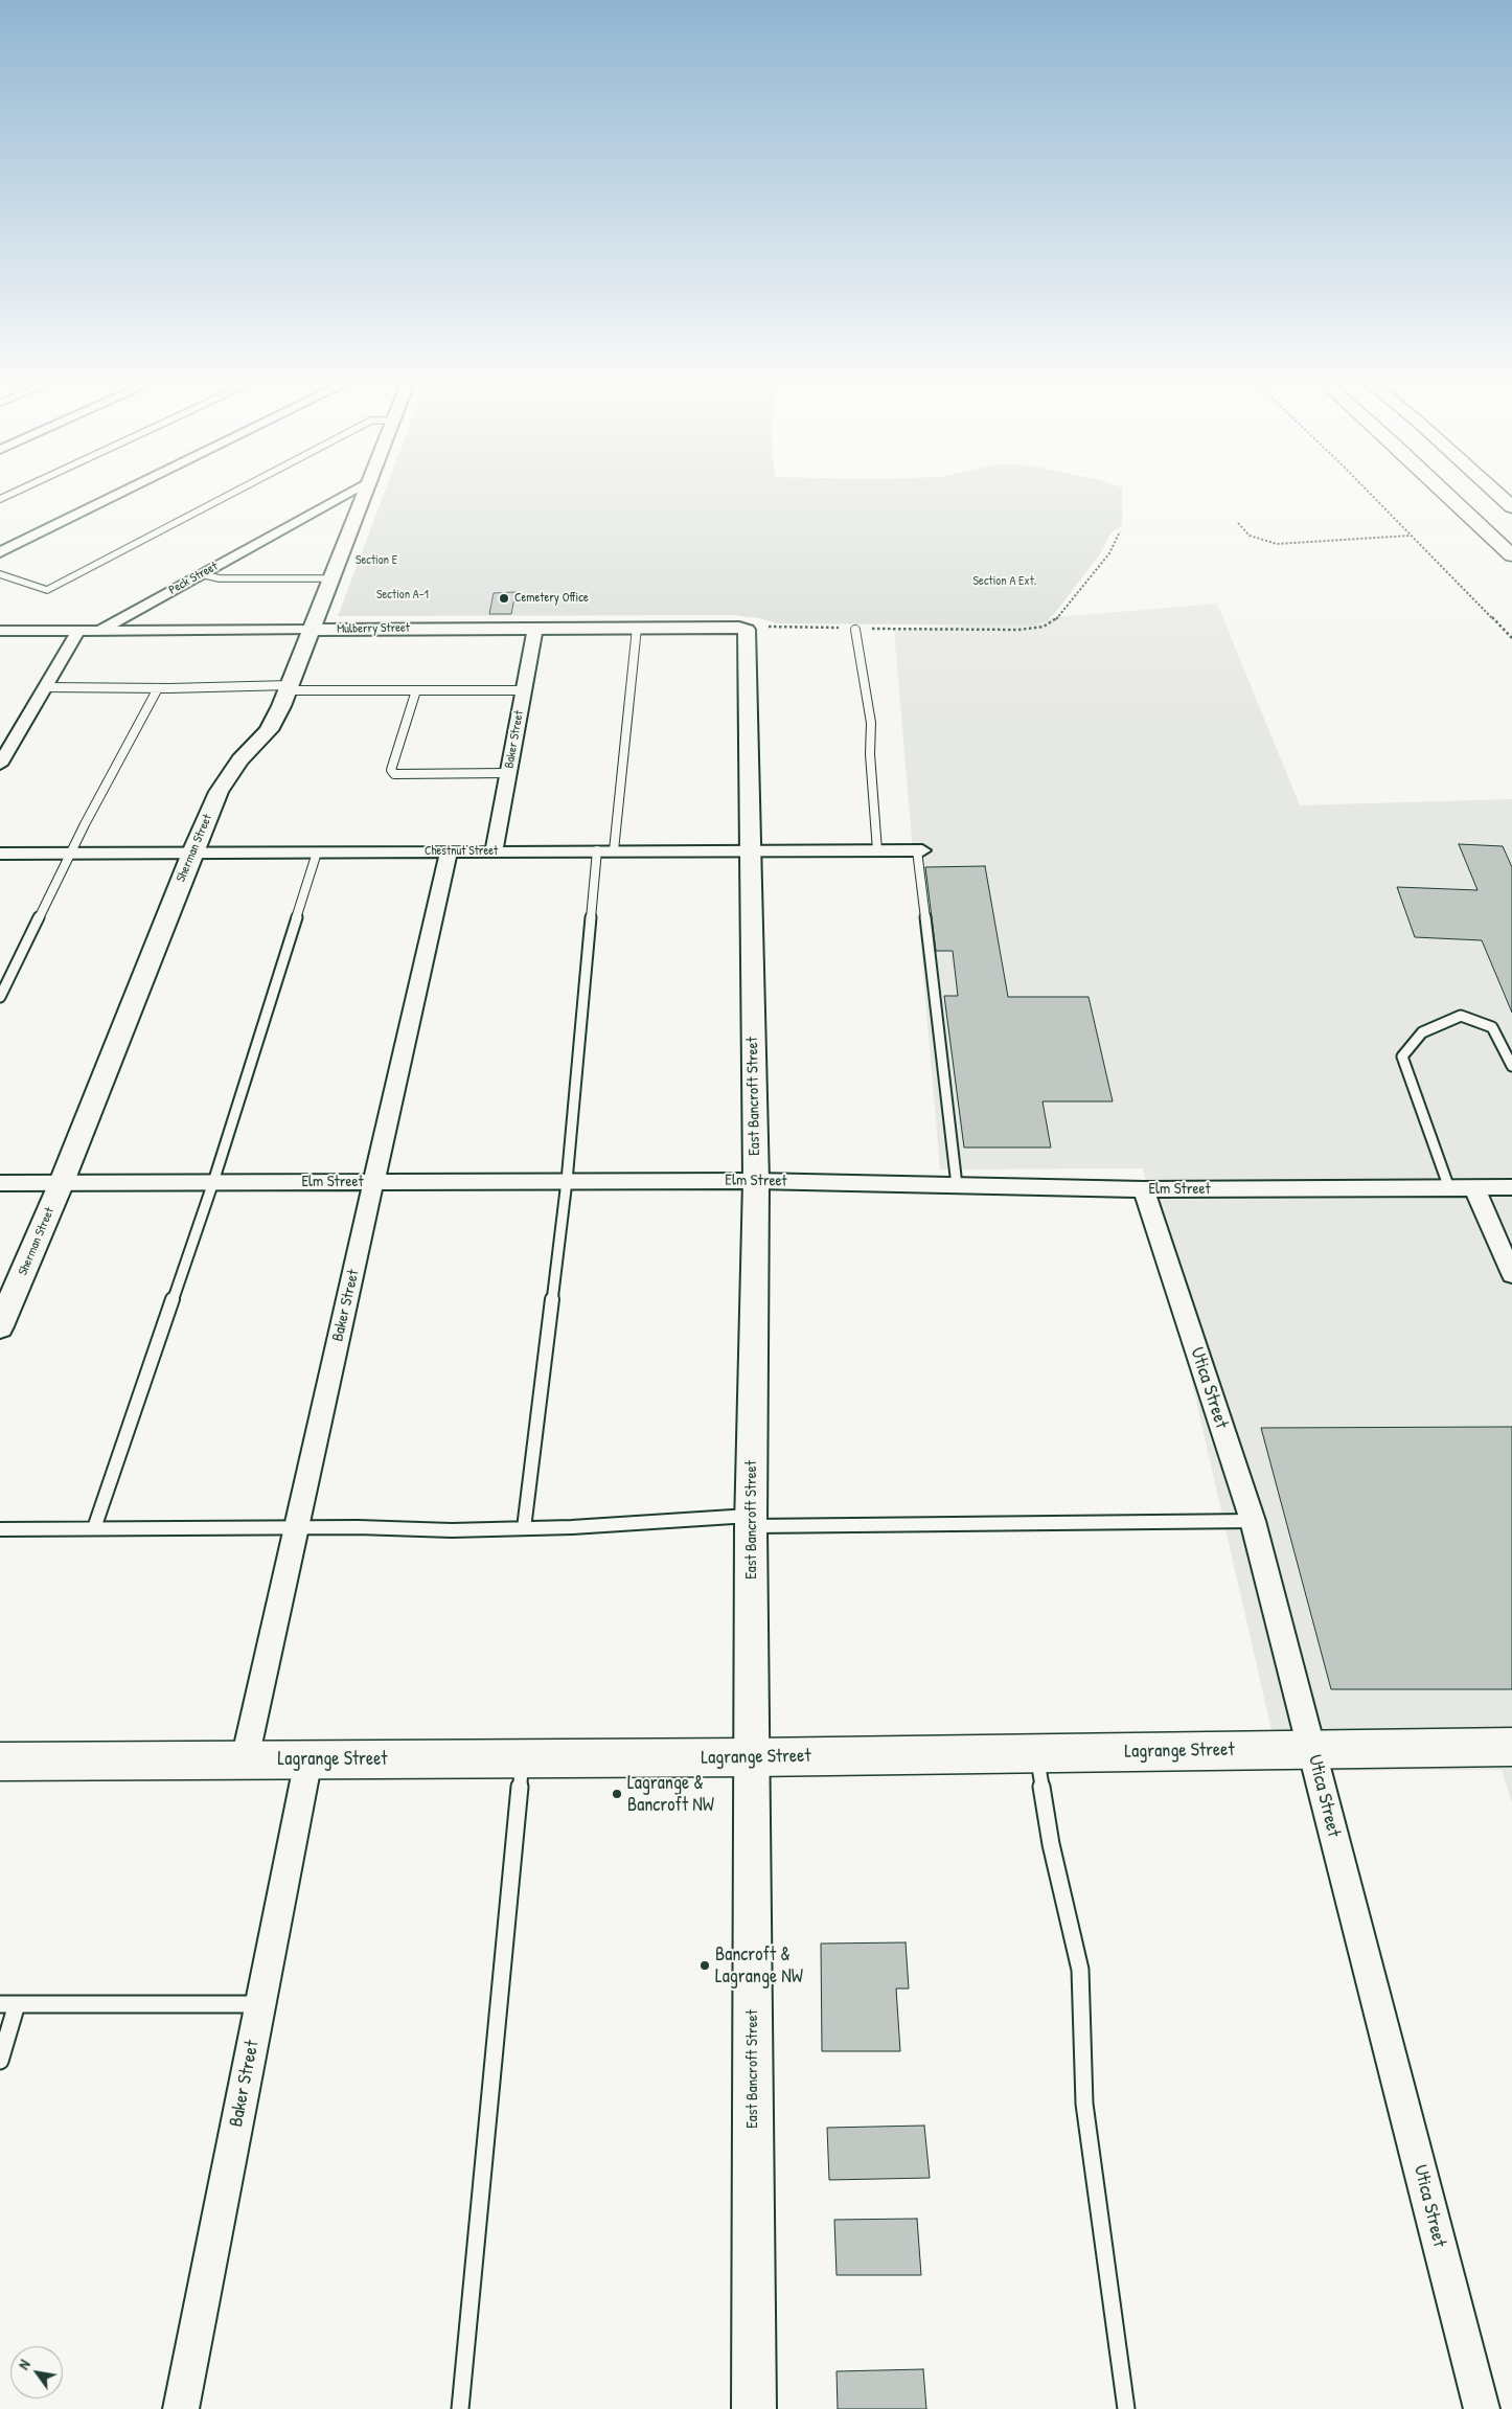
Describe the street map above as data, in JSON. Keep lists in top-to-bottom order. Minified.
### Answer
{"streets":{"main road":["Lagrange Street"],"street":["Peck Street","Mulberry Street","Baker Street","Sherman Street","Chestnut Street","East Bancroft Street","Elm Street","Utica Street"]},"crossings":[["Peck Street","Mulberry Street"],["Mulberry Street","Baker Street"],["Mulberry Street","Sherman Street"],["Mulberry Street","East Bancroft Street"],["Baker Street","Chestnut Street"],["Baker Street","Elm Street"],["Baker Street","Lagrange Street"],["Sherman Street","Chestnut Street"],["Sherman Street","Elm Street"],["Chestnut Street","East Bancroft Street"],["East Bancroft Street","Elm Street"],["East Bancroft Street","Lagrange Street"],["Elm Street","Utica Street"],["Utica Street","Lagrange Street"]],"parks":["Section E","Section A Ext.","Section A-1"],"places":["Cemetery Office","Lagrange & Bancroft NW","Bancroft & Lagrange NW"],"north":"top left"}
